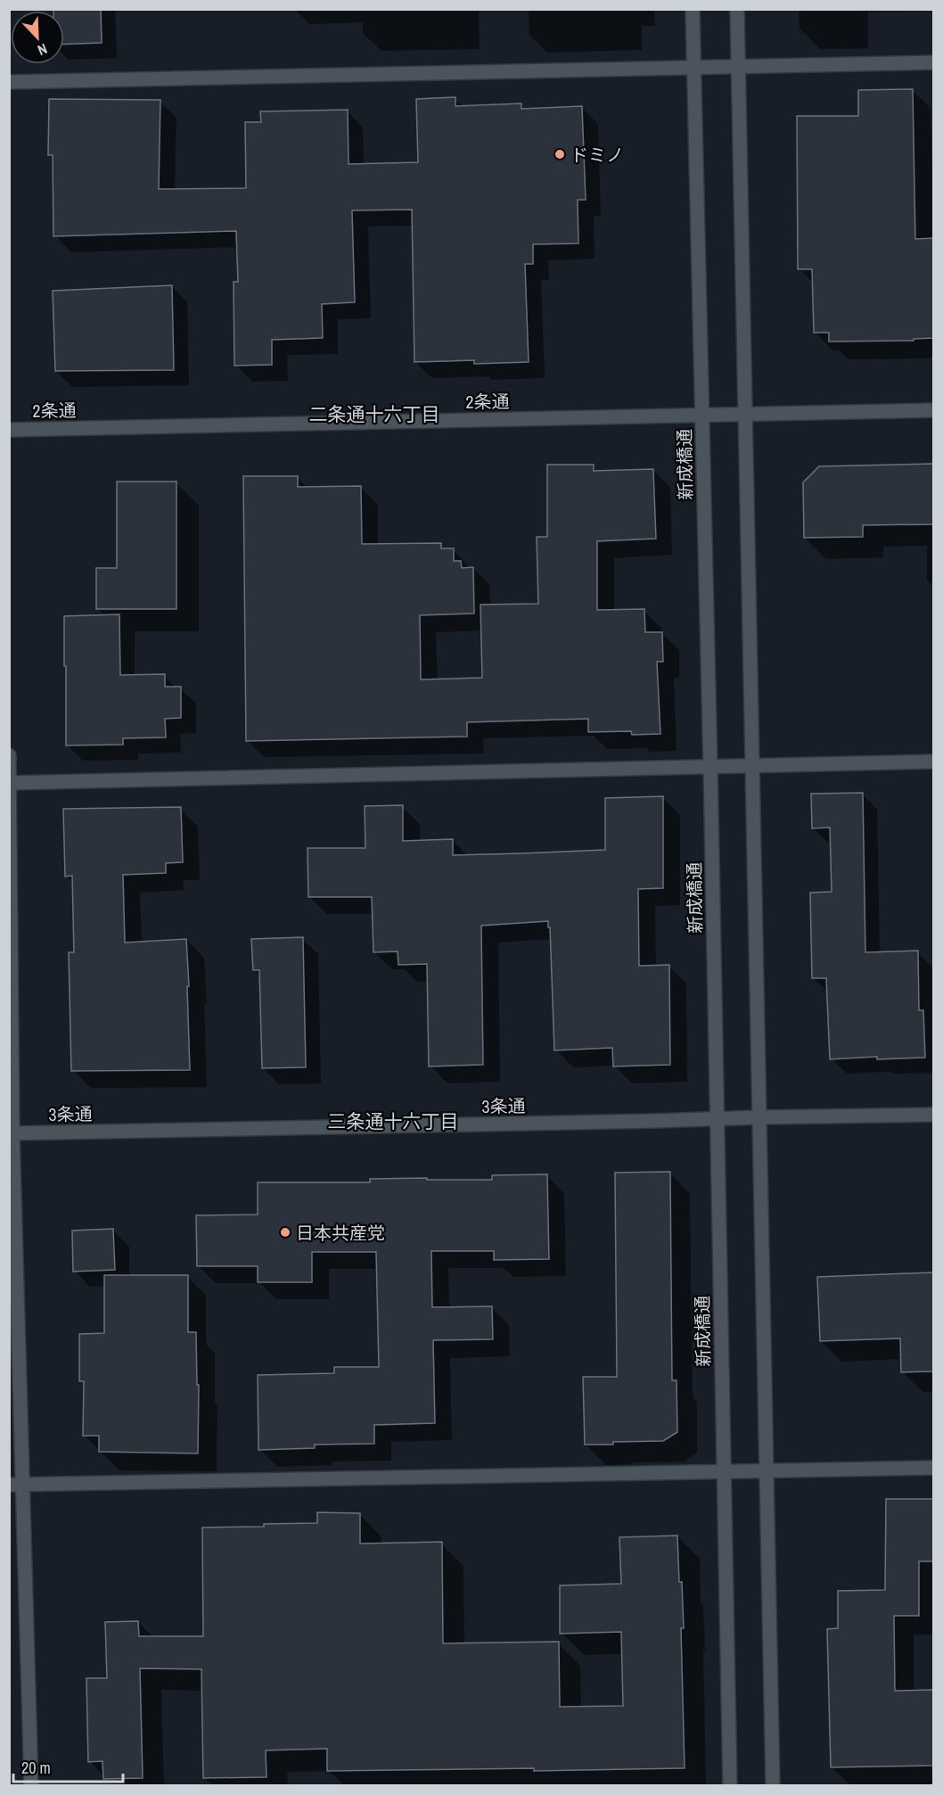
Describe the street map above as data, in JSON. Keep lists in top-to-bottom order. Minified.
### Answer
{"streets":{"street":["2条通","新成橋通","3条通"]},"crossings":[["2条通","新成橋通"],["新成橋通","3条通"]],"districts":["二条通十六丁目","三条通十六丁目"],"places":["ドミノ","日本共産党"],"scale_bar":"20 m","north":"bottom right"}
